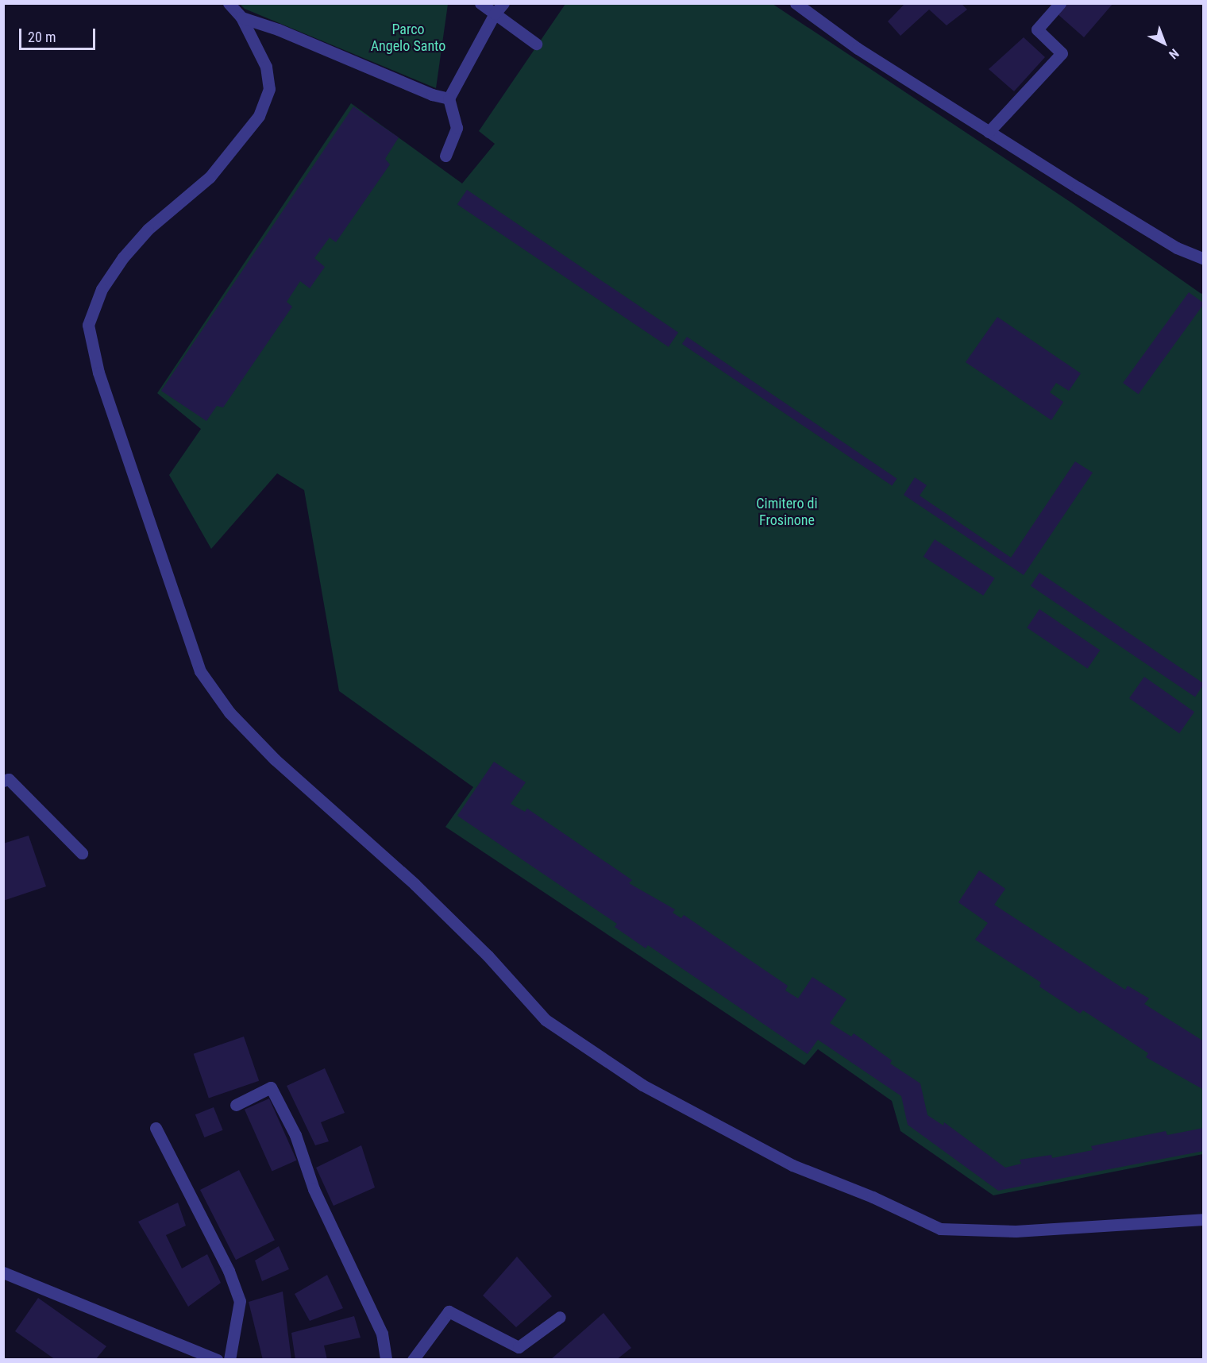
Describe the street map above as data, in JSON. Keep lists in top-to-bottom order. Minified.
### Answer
{"parks":["Parco Angelo Santo","Cimitero di Frosinone"],"scale_bar":"20 m","north":"bottom right"}
